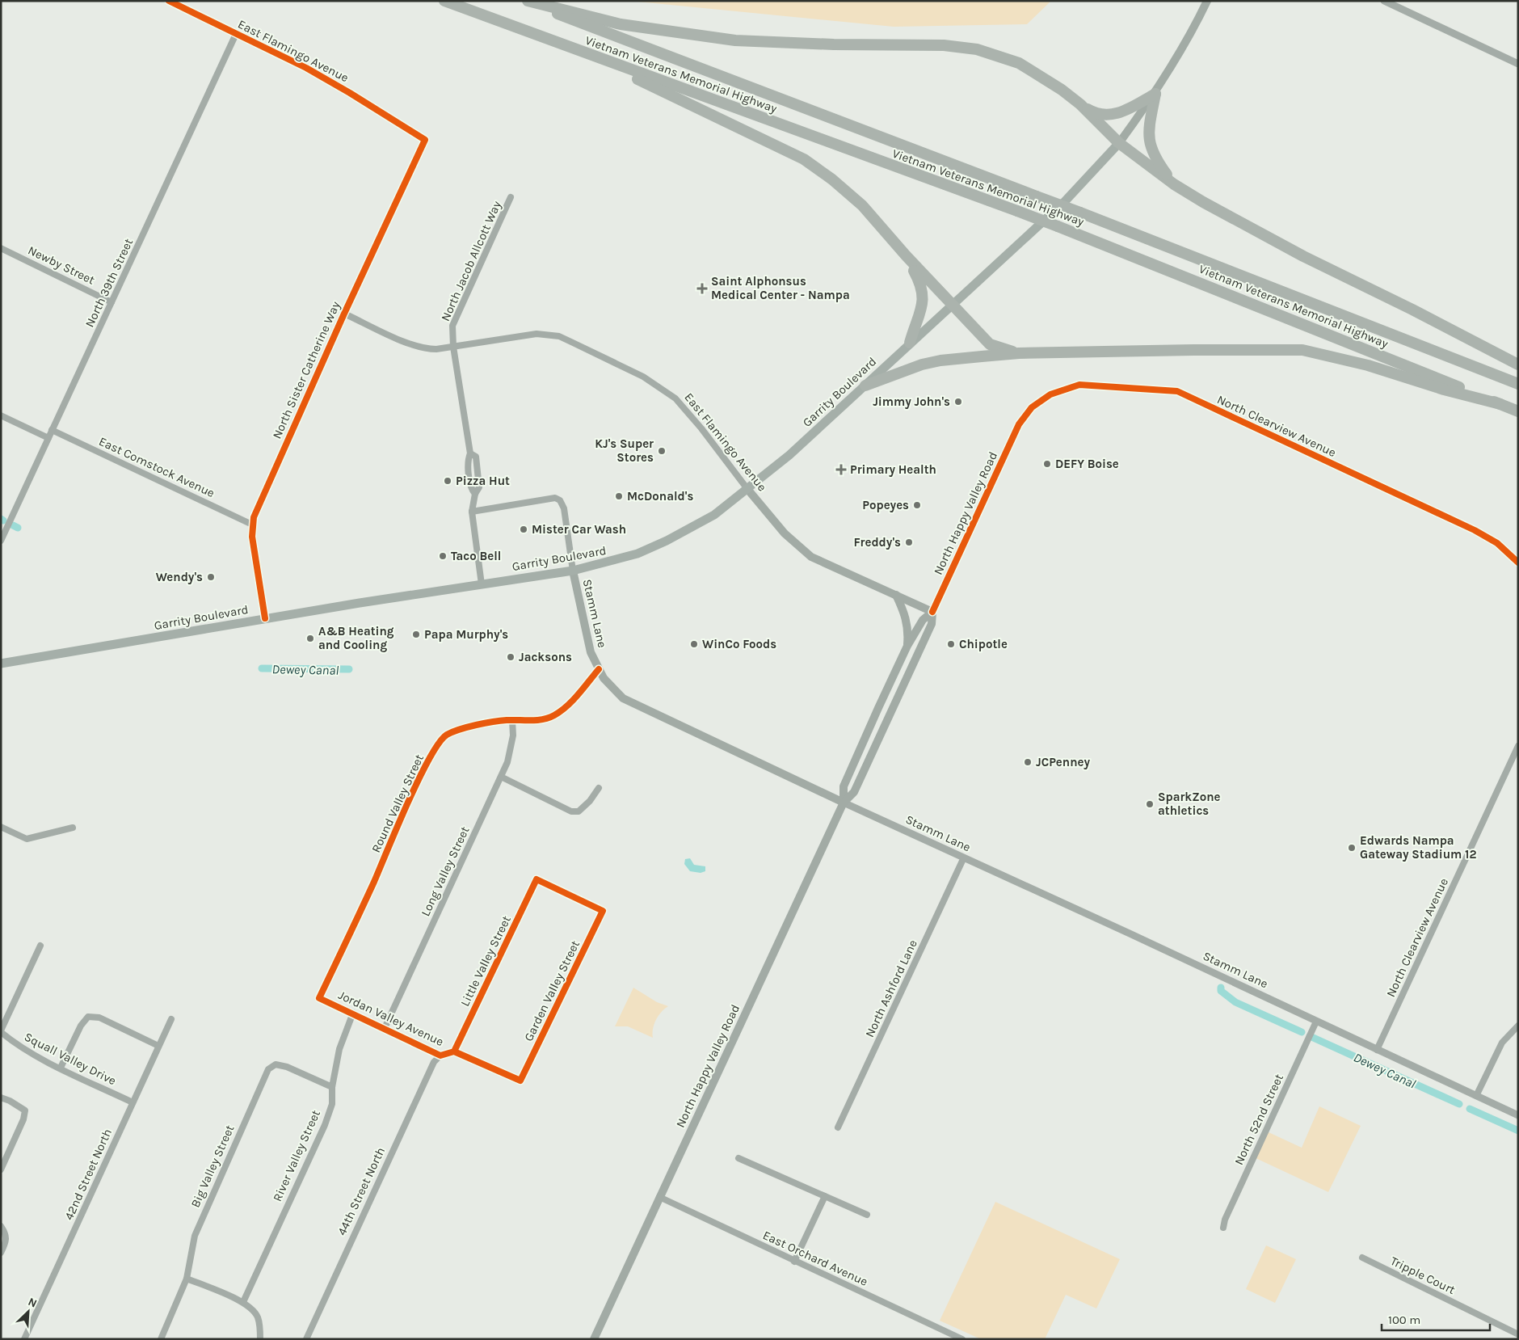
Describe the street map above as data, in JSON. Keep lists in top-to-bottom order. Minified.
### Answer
{"streets":{"highway":["Vietnam Veterans Memorial Highway"],"main road":["East Flamingo Avenue","Garrity Boulevard","North Happy Valley Road","Stamm Lane"],"street":["North Jacob Allcott Way","Newby Street","North 39th Street","North Sister Catherine Way","North Clearview Avenue","East Comstock Avenue","Round Valley Street","Long Valley Street","Little Valley Street","North Ashford Lane","Garden Valley Street","Jordan Valley Avenue","Squall Valley Drive","North 52nd Street","River Valley Street","Big Valley Street","42nd Street North","44th Street North","East Orchard Avenue","Tripple Court"]},"crossings":[["East Flamingo Avenue","North Jacob Allcott Way"],["East Flamingo Avenue","North 39th Street"],["East Flamingo Avenue","North Sister Catherine Way"],["East Flamingo Avenue","Garrity Boulevard"],["East Flamingo Avenue","North Happy Valley Road"],["North Jacob Allcott Way","Garrity Boulevard"],["North Jacob Allcott Way","Stamm Lane"],["Newby Street","North 39th Street"],["North 39th Street","East Comstock Avenue"],["North Sister Catherine Way","Garrity Boulevard"],["North Sister Catherine Way","East Comstock Avenue"],["Garrity Boulevard","Stamm Lane"],["North Clearview Avenue","North Happy Valley Road"],["North Clearview Avenue","Stamm Lane"],["North Happy Valley Road","Stamm Lane"],["North Happy Valley Road","East Orchard Avenue"],["Stamm Lane","Round Valley Street"],["Stamm Lane","North Ashford Lane"],["Stamm Lane","North 52nd Street"],["Round Valley Street","Long Valley Street"],["Round Valley Street","Jordan Valley Avenue"],["Long Valley Street","Jordan Valley Avenue"],["Little Valley Street","Garden Valley Street"],["Little Valley Street","Jordan Valley Avenue"],["Garden Valley Street","Jordan Valley Avenue"],["Jordan Valley Avenue","River Valley Street"],["Jordan Valley Avenue","44th Street North"],["Squall Valley Drive","42nd Street North"],["River Valley Street","Big Valley Street"]],"water":["Dewey Canal"],"places":{"health":["Saint Alphonsus Medical Center - Nampa","Primary Health"],"other":["Jimmy John's","KJ's Super Stores","DEFY Boise","Pizza Hut","McDonald's","Popeyes","Mister Car Wash","Freddy's","Taco Bell","Wendy's","Papa Murphy's","A&B Heating and Cooling","WinCo Foods","Chipotle","Jacksons","JCPenney","SparkZone athletics","Edwards Nampa Gateway Stadium 12"]},"scale_bar":"100 m","north":"top right"}
